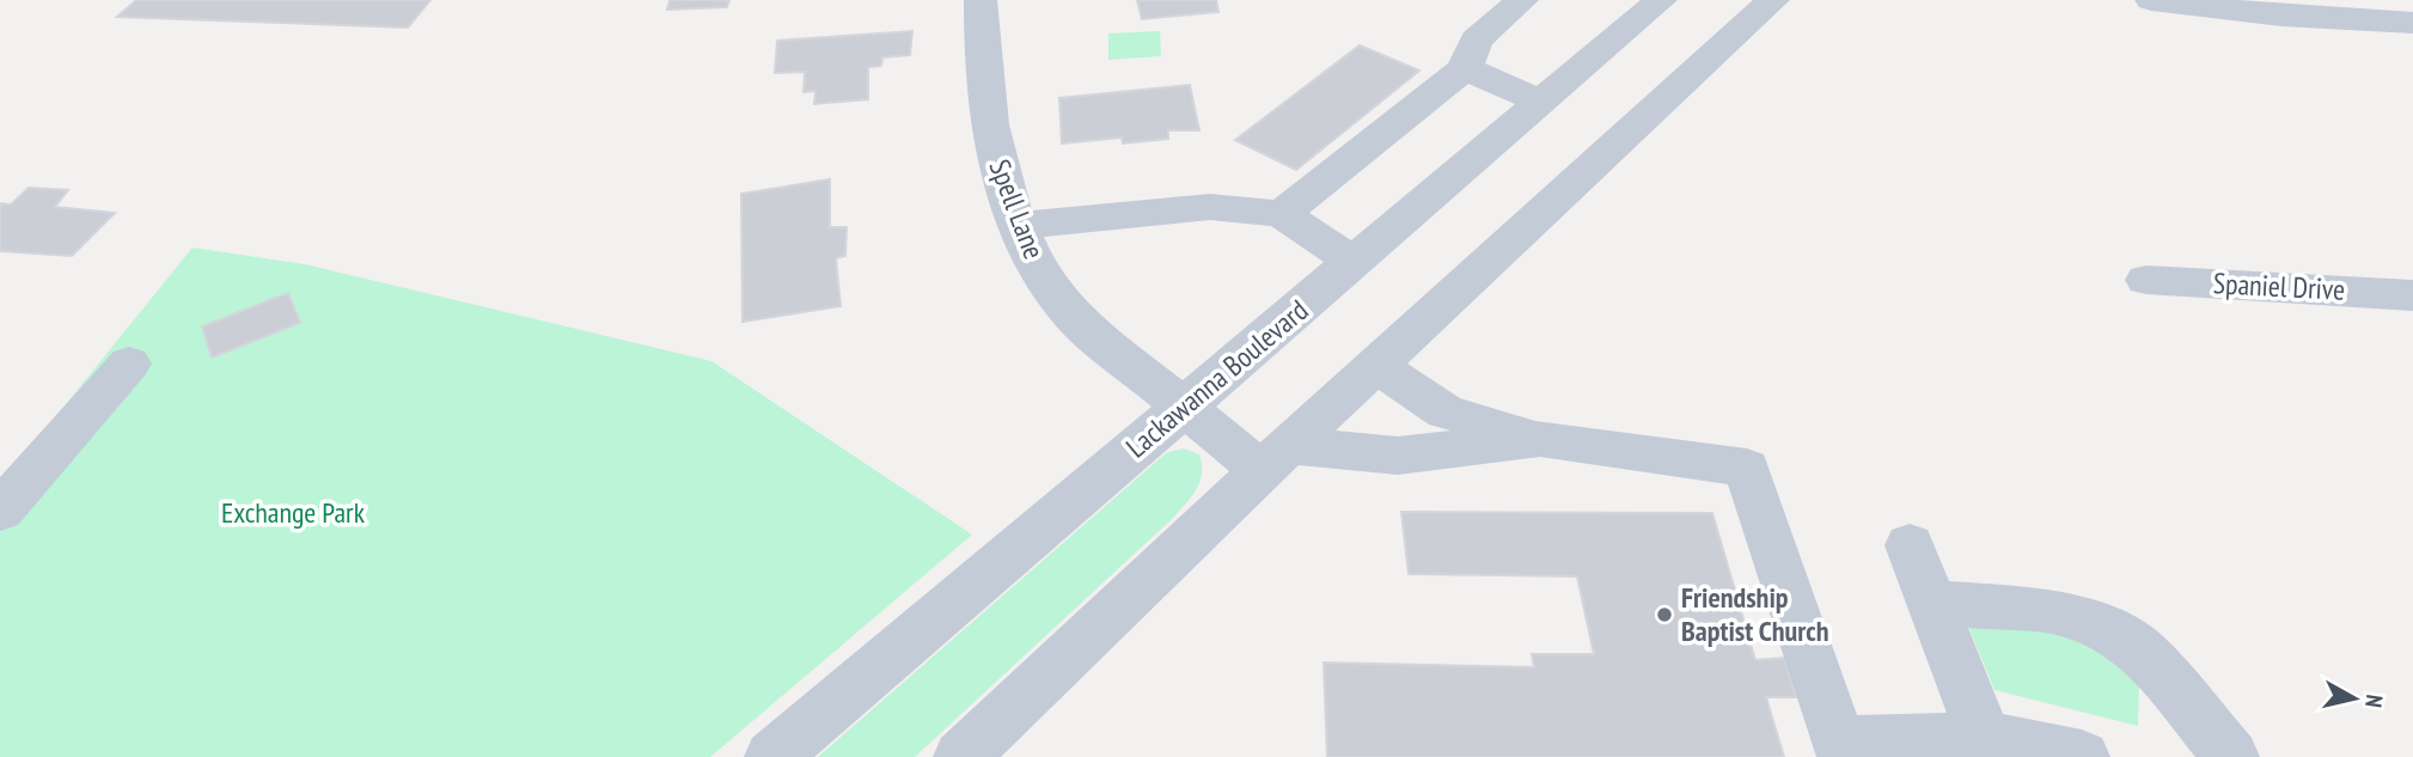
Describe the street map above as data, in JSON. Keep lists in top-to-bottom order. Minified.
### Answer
{"streets":{"street":["Spell Lane","Spaniel Drive","Lackawanna Boulevard"]},"crossings":[["Spell Lane","Lackawanna Boulevard"]],"parks":["Exchange Park"],"places":["Friendship Baptist Church"],"north":"right"}
